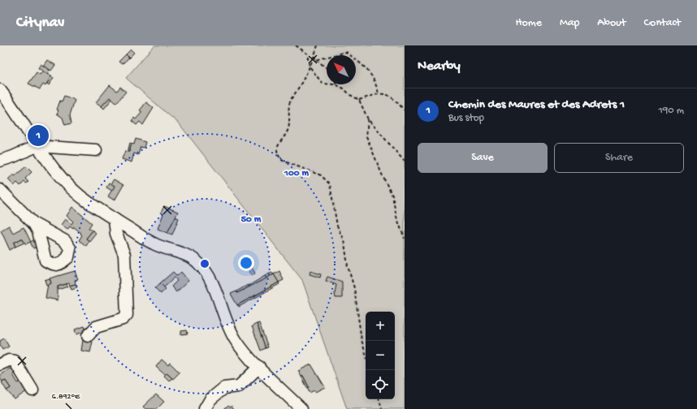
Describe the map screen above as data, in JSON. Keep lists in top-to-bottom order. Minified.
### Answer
{"north":"top left","page":{"header":"Citynav","nav":["Home","Map","About","Contact"],"heading":"Nearby","list":[{"mark":"1","name":"Chemin des Maures et des Adrets 1","note":"Bus stop","value":"190 m"}],"pins":"1","buttons":["Save","Share"],"map_buttons":["+","−"]},"coordinates":["6.892°E"],"rings":["100 m","50 m"]}
